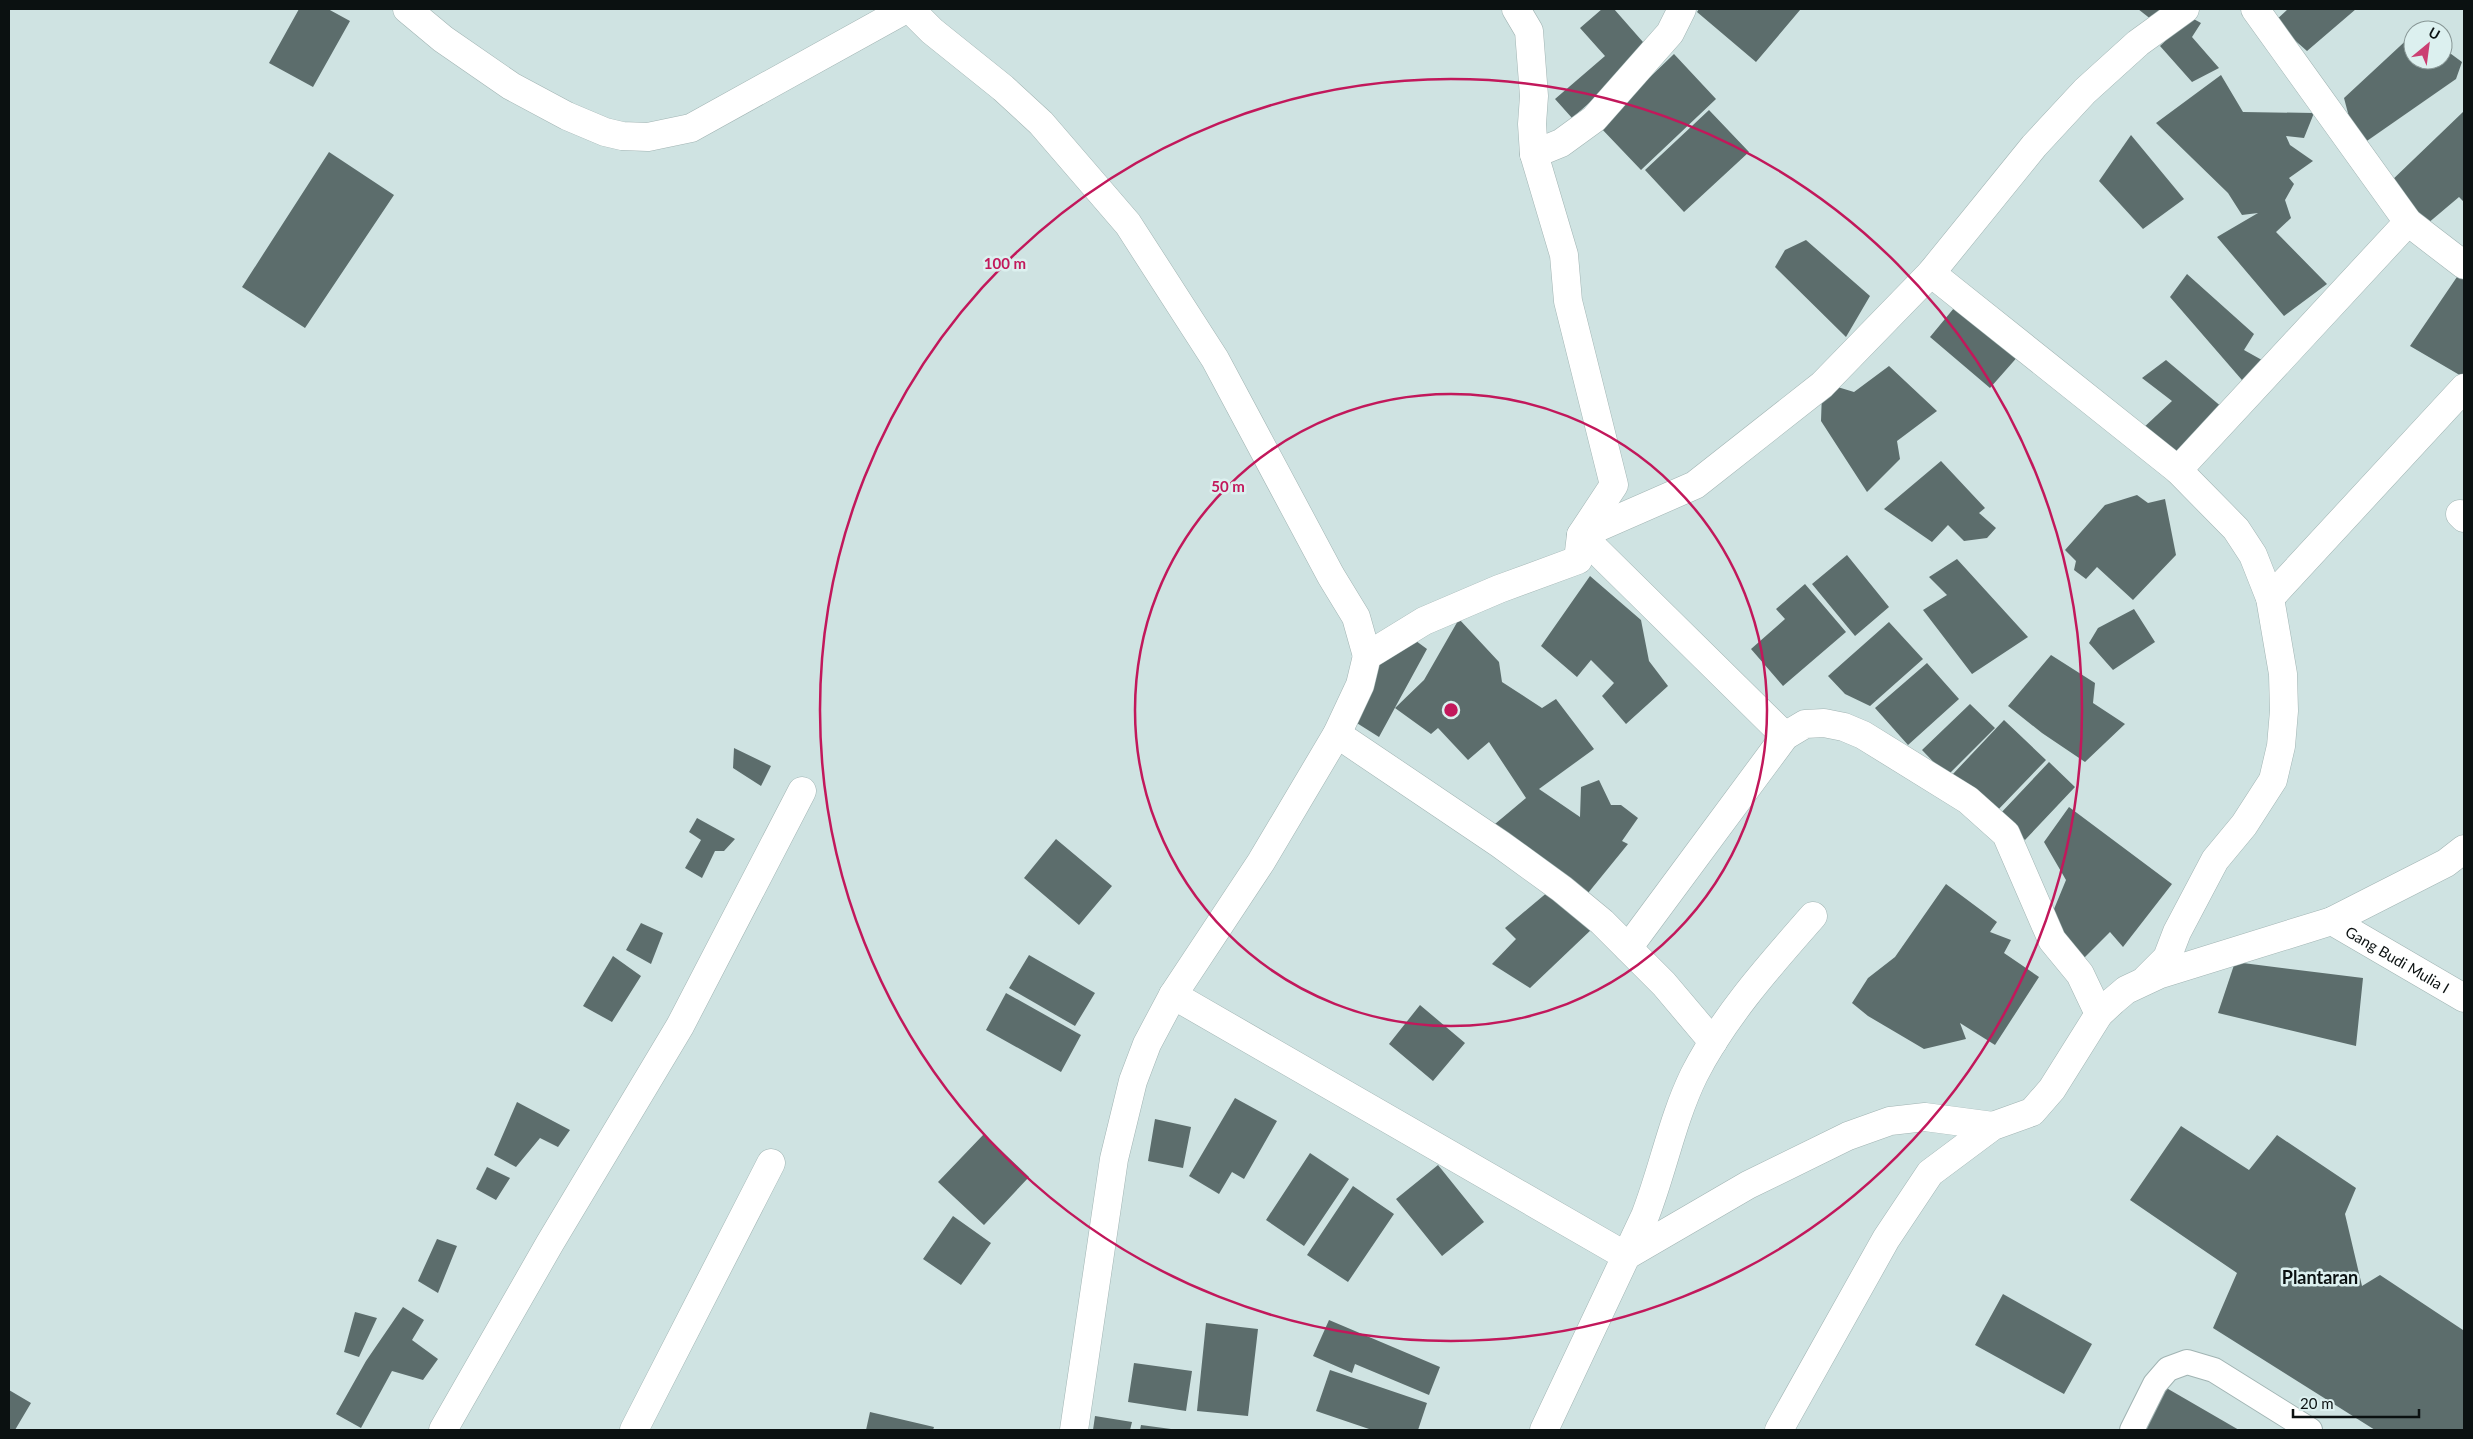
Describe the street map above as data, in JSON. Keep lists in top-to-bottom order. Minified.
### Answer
{"streets":{"street":["Gang Budi Mulia I"]},"districts":["Plantaran"],"scale_bar":"20 m","north":"top right","rings":["100 m","50 m"]}
